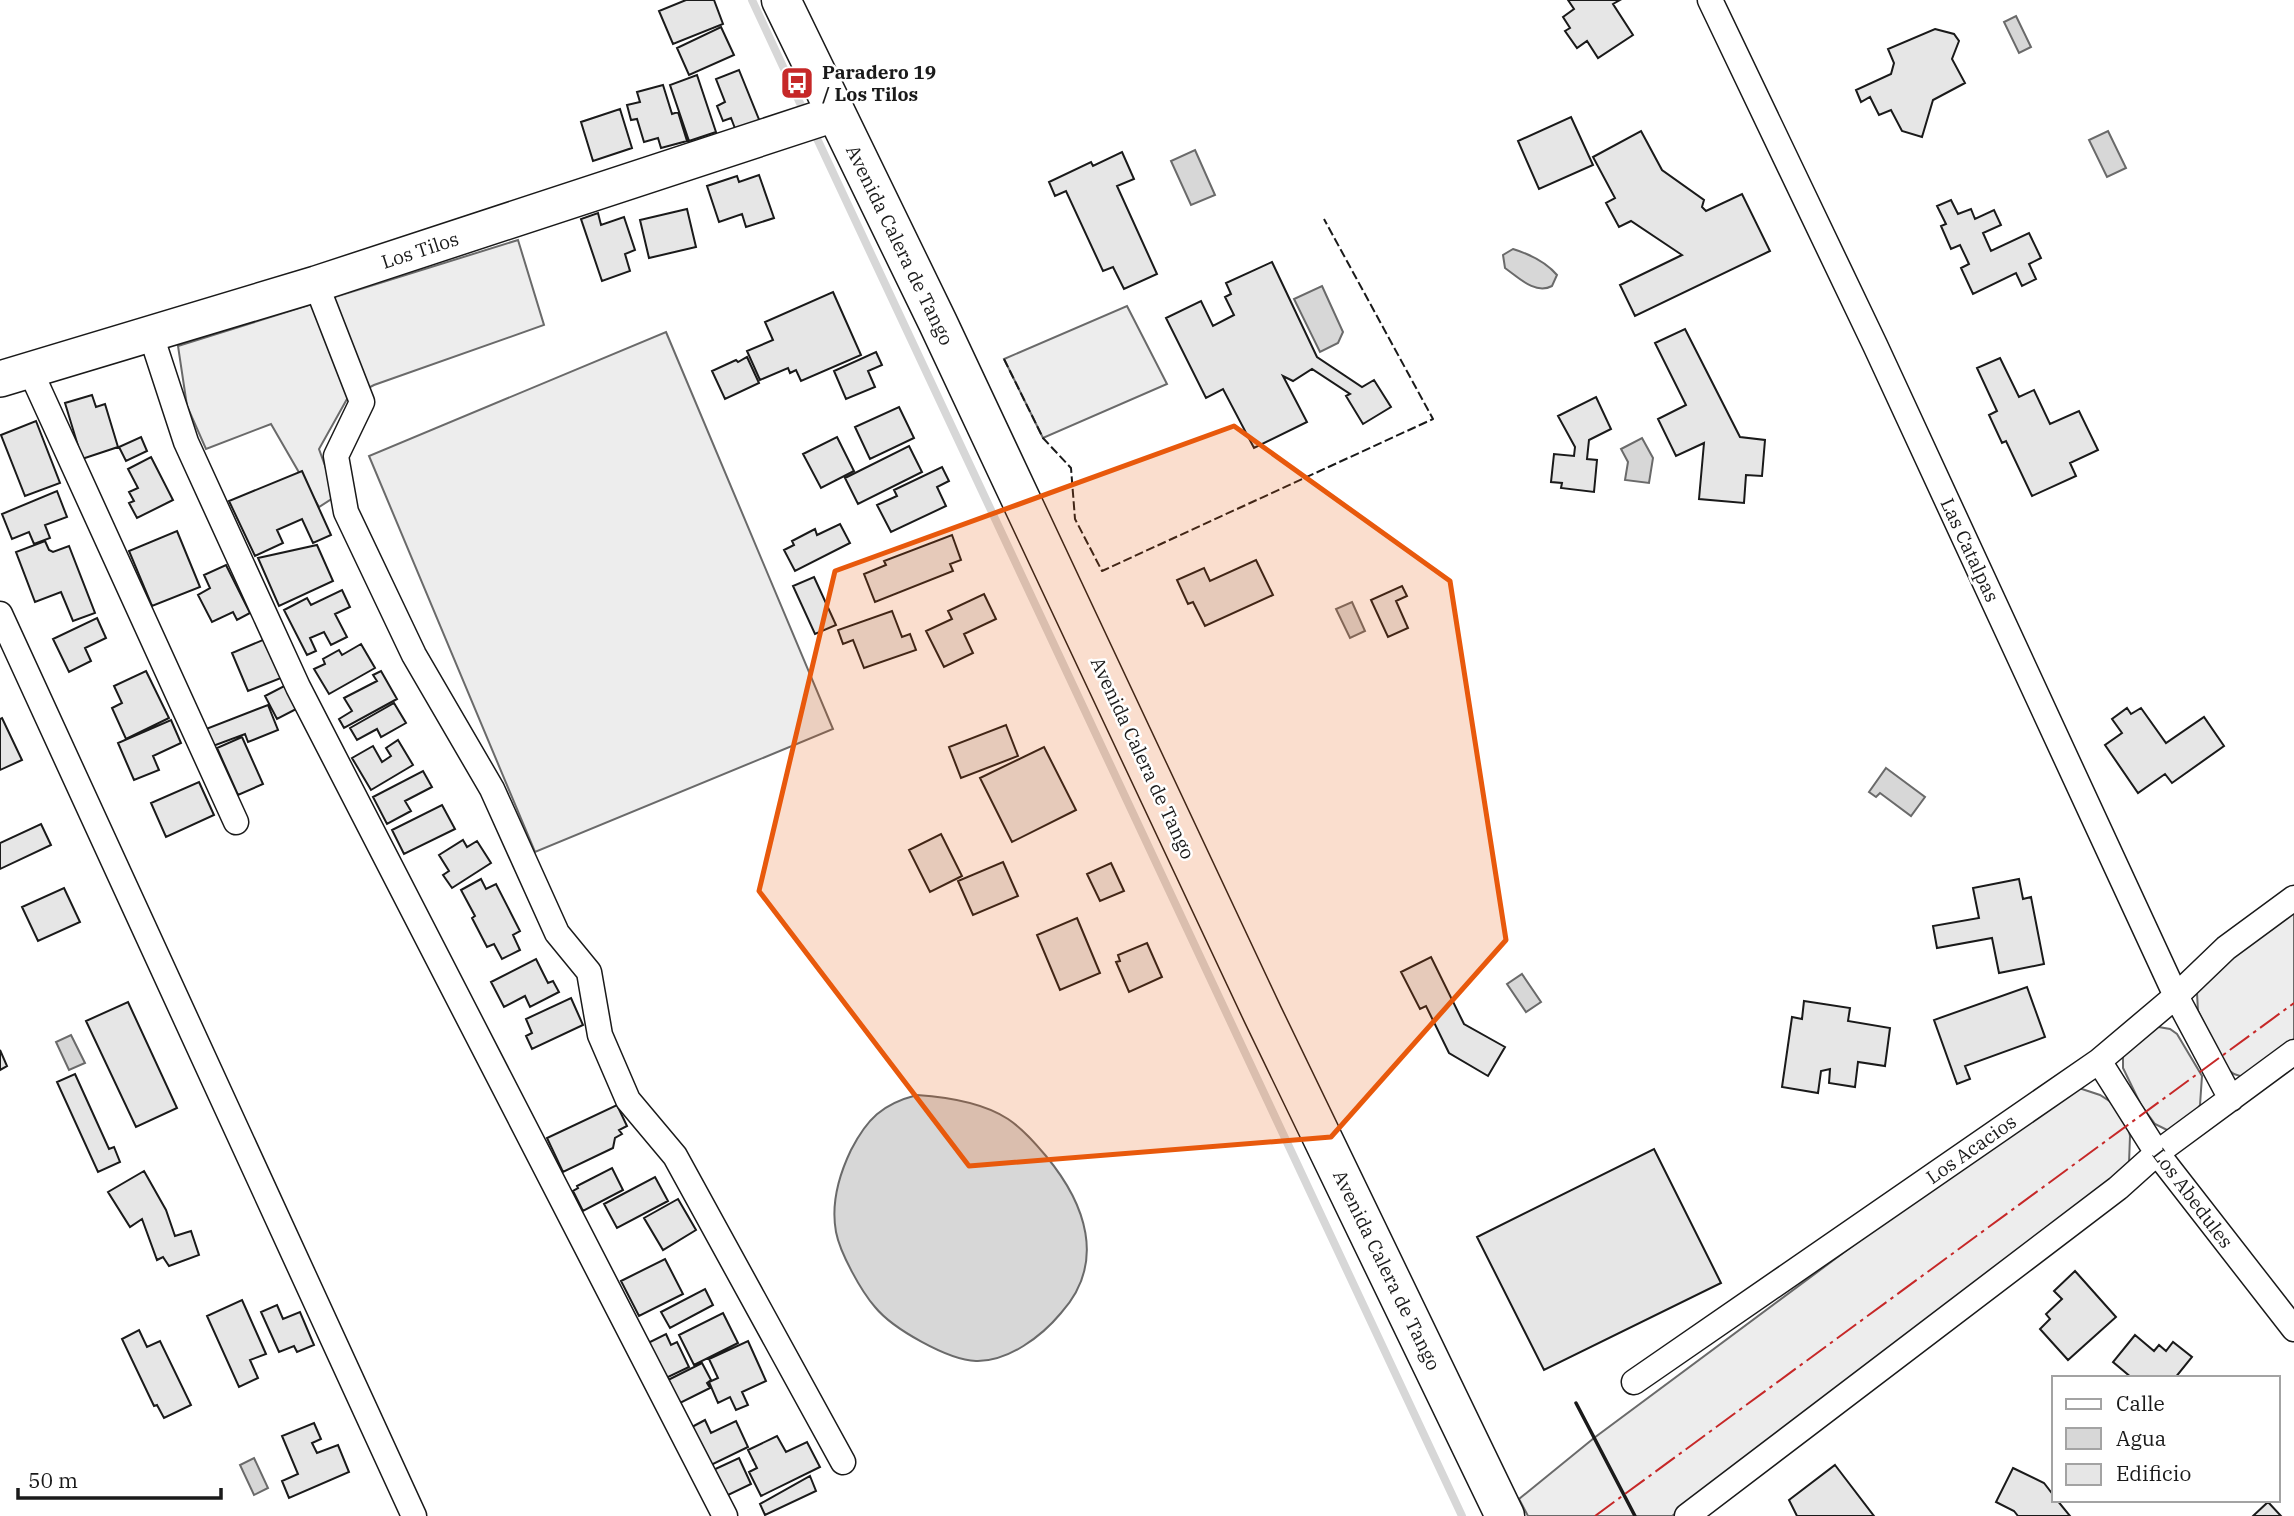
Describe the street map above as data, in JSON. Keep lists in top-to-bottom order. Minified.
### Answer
{"streets":{"main road":["Avenida Calera de Tango"],"street":["Los Tilos","Las Catalpas","Los Acacios","Los Abedules"]},"crossings":[["Avenida Calera de Tango","Los Tilos"],["Las Catalpas","Los Acacios"],["Los Acacios","Los Abedules"]],"places":{"bus stop":["Paradero 19 / Los Tilos"]},"legend":["Calle","Agua","Edificio"],"scale_bar":"50 m"}
